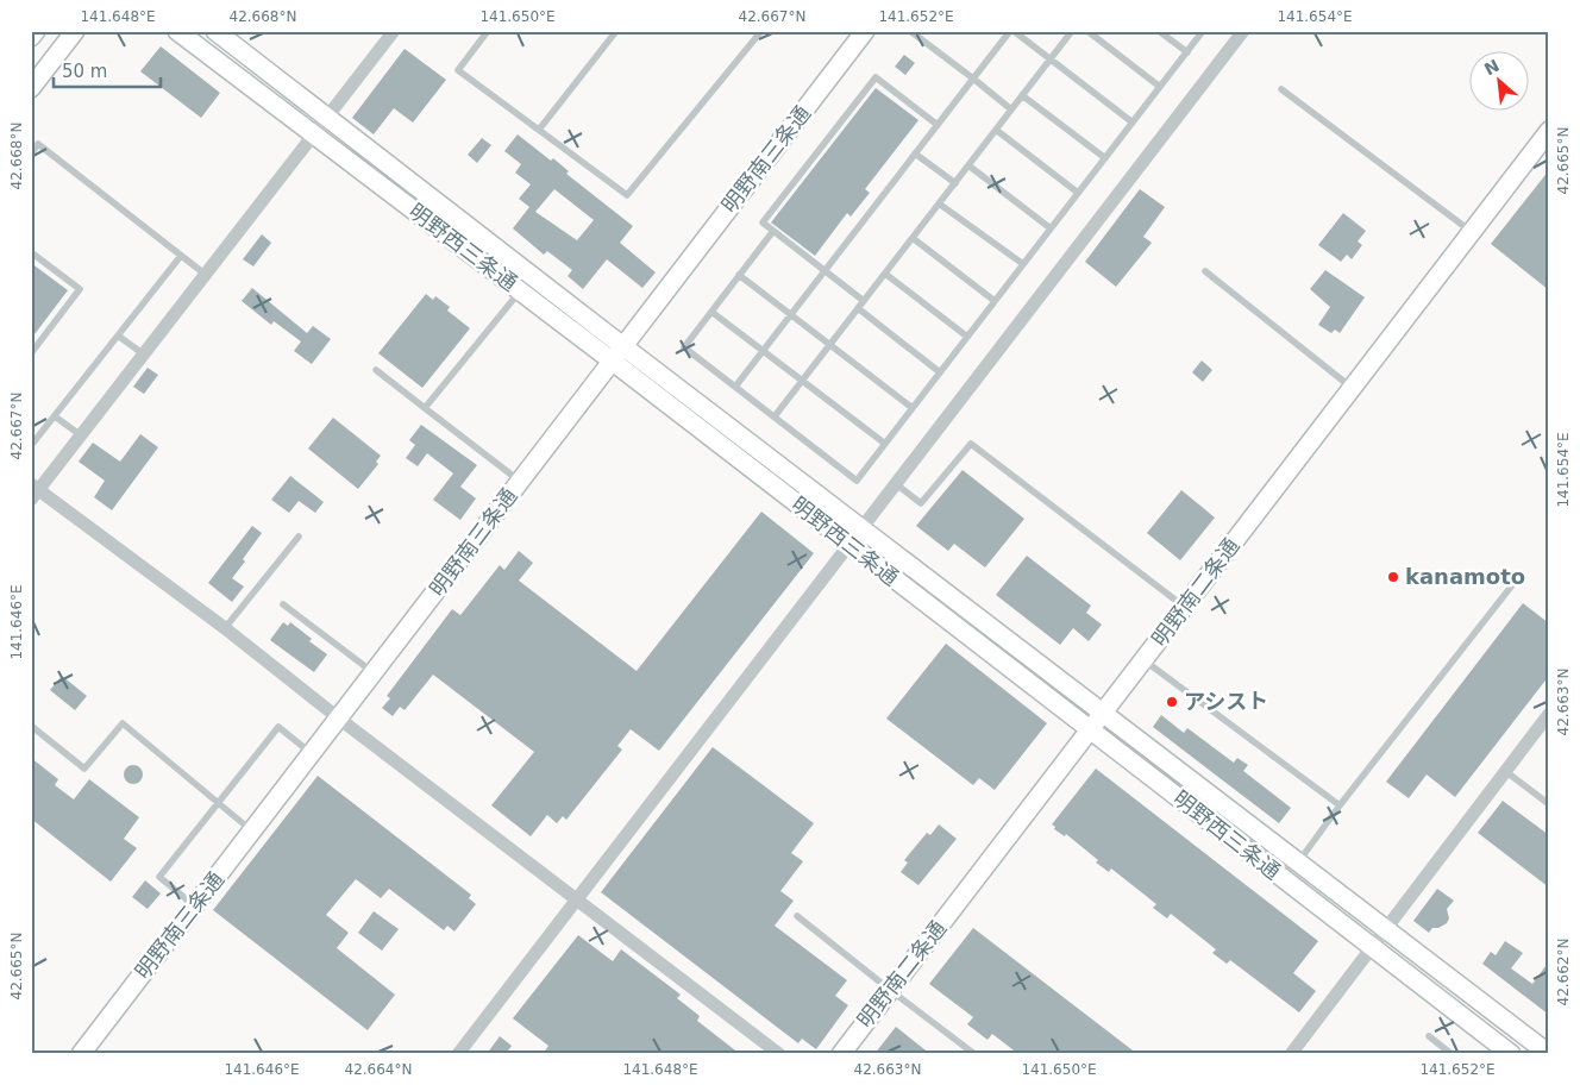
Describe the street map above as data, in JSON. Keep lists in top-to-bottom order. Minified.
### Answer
{"streets":{"street":["明野南三条通","明野西三条通","明野南二条通"]},"crossings":[["明野南三条通","明野西三条通"],["明野西三条通","明野南二条通"]],"places":["kanamoto","アシスト"],"scale_bar":"50 m","north":"top left","coordinates":["141.648°E","42.668°N","141.650°E","42.667°N","141.652°E","141.654°E","42.665°N","141.646°E","42.663°N","42.662°N","42.664°N"]}
